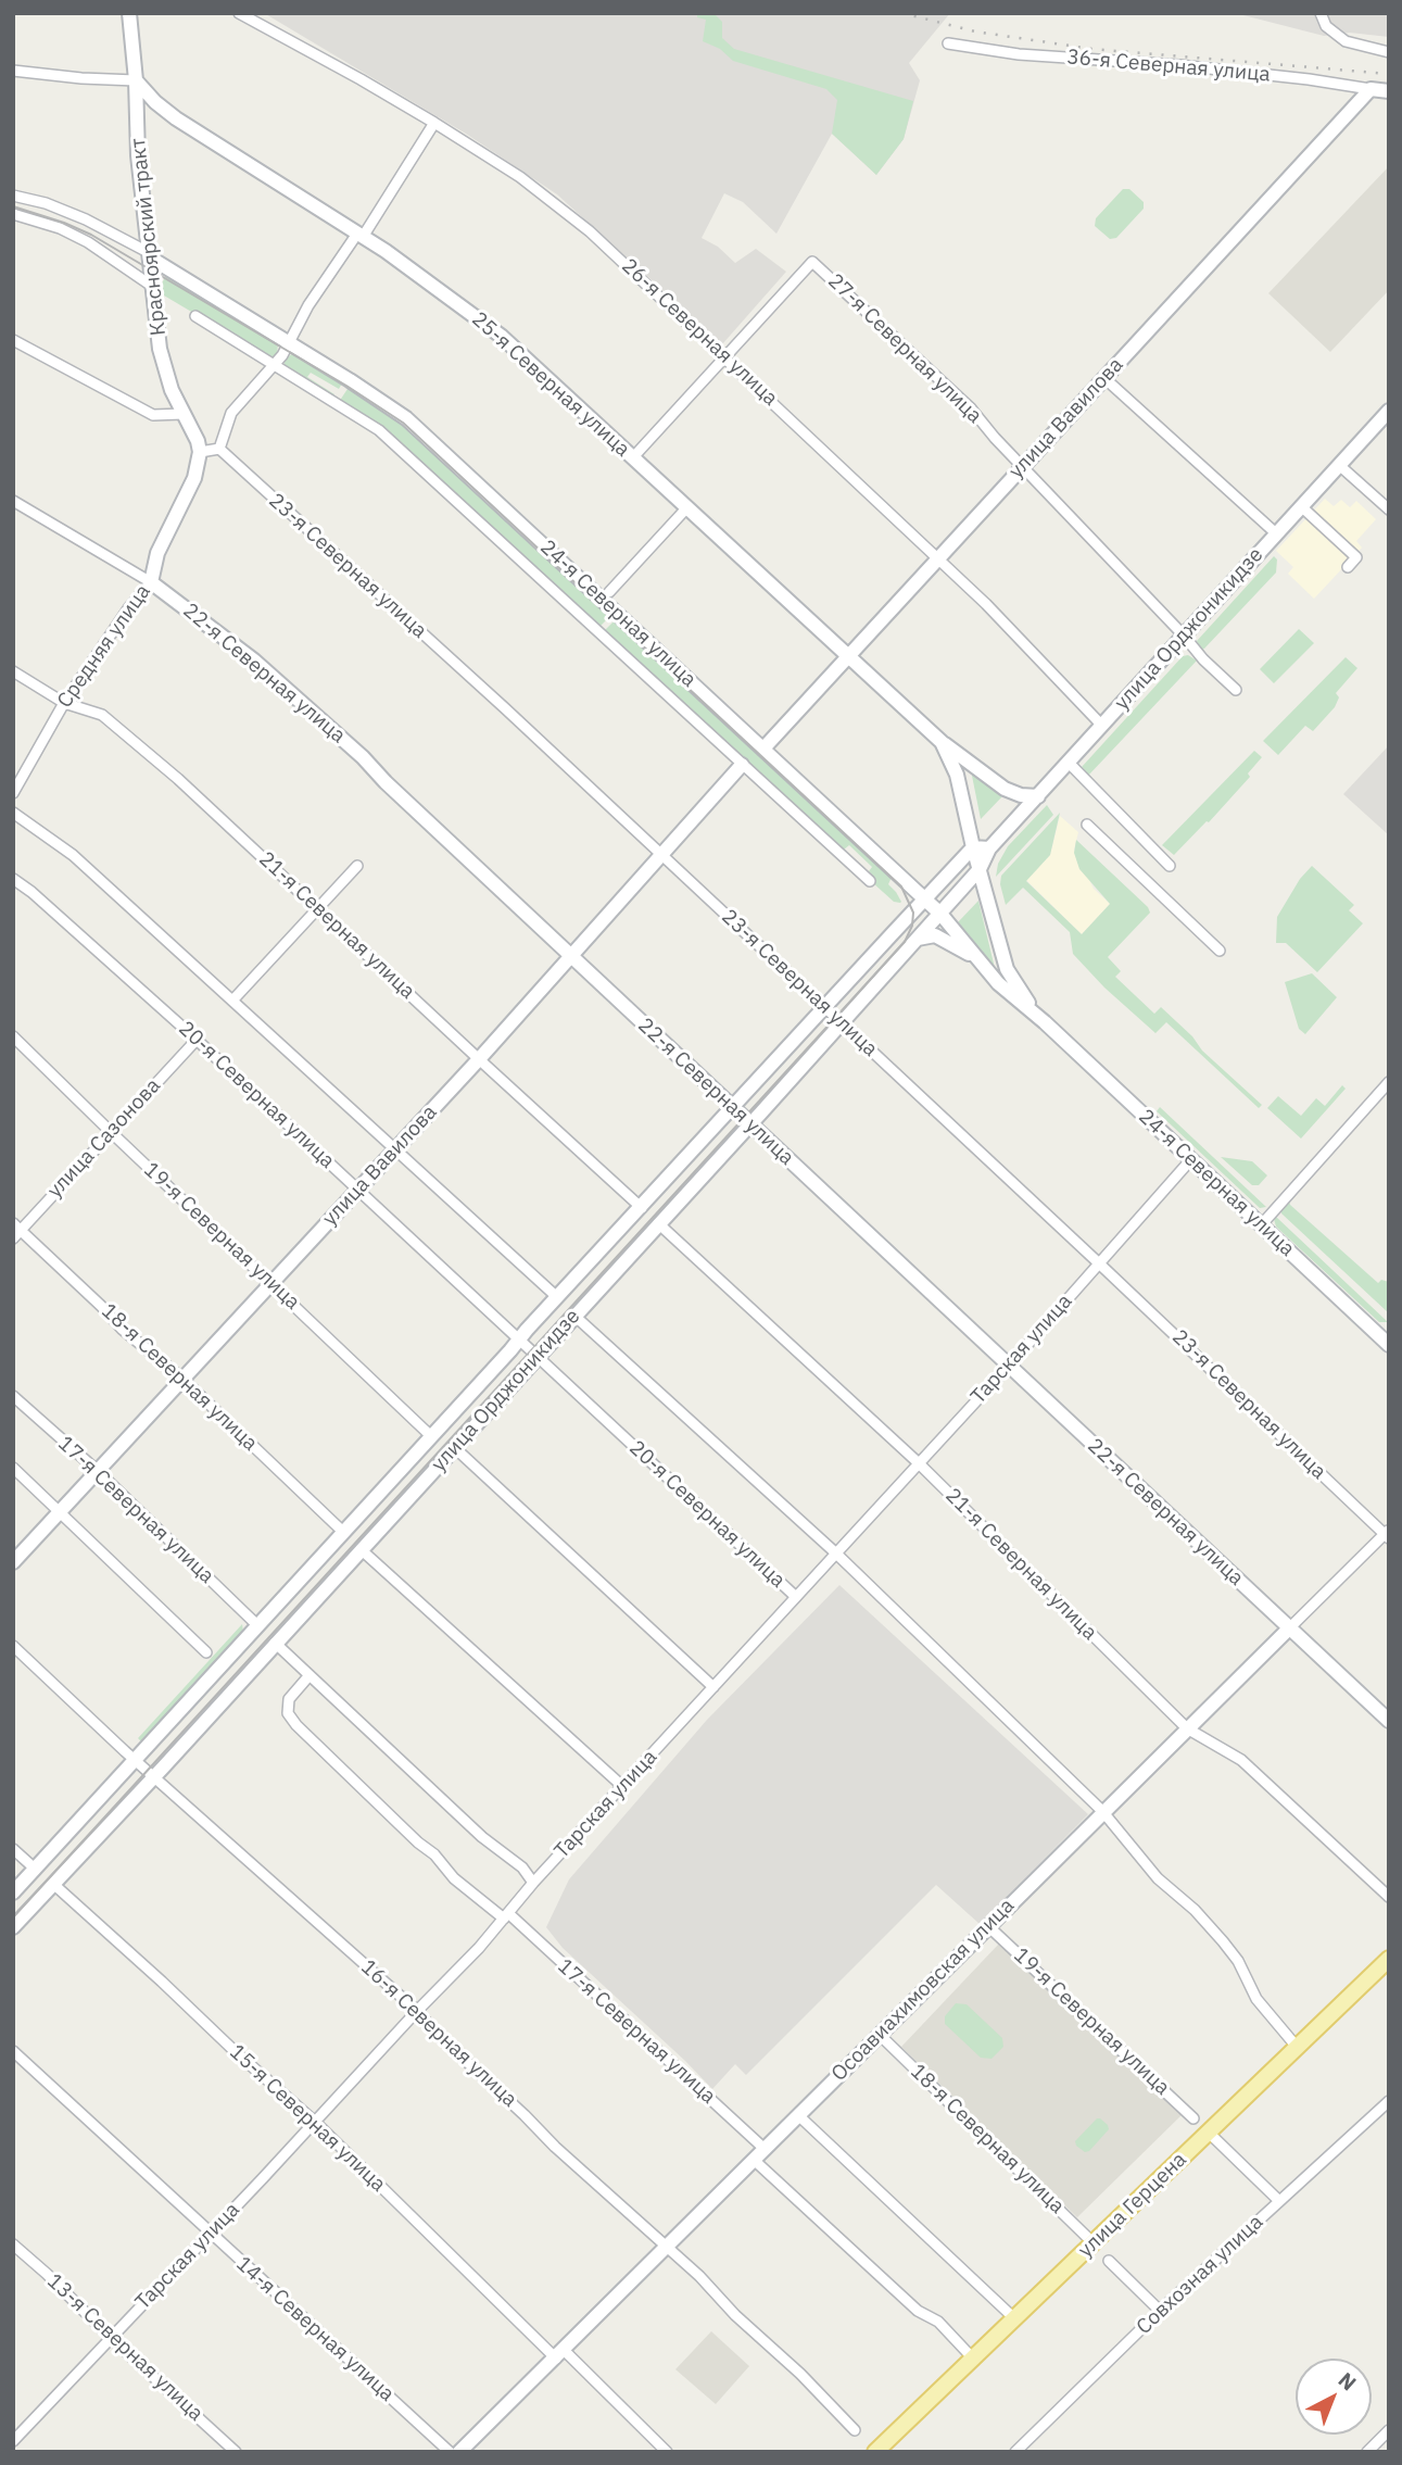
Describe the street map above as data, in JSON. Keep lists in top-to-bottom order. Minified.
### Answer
{"streets":{"main road":["36-я Северная улица","Красноярский тракт","25-я Северная улица","улица Вавилова","24-я Северная улица","улица Орджоникидзе","Средняя улица","22-я Северная улица","Осоавиахимовская улица","улица Герцена"],"street":["26-я Северная улица","27-я Северная улица","23-я Северная улица","21-я Северная улица","20-я Северная улица","улица Сазонова","19-я Северная улица","Тарская улица","18-я Северная улица","17-я Северная улица","16-я Северная улица","15-я Северная улица","Совхозная улица","14-я Северная улица","13-я Северная улица"]},"crossings":[["36-я Северная улица","улица Вавилова"],["Красноярский тракт","25-я Северная улица"],["Красноярский тракт","24-я Северная улица"],["Красноярский тракт","Средняя улица"],["26-я Северная улица","27-я Северная улица"],["26-я Северная улица","улица Вавилова"],["26-я Северная улица","улица Орджоникидзе"],["27-я Северная улица","улица Вавилова"],["27-я Северная улица","улица Орджоникидзе"],["25-я Северная улица","улица Вавилова"],["25-я Северная улица","24-я Северная улица"],["25-я Северная улица","улица Орджоникидзе"],["улица Вавилова","23-я Северная улица"],["улица Вавилова","24-я Северная улица"],["улица Вавилова","22-я Северная улица"],["улица Вавилова","21-я Северная улица"],["улица Вавилова","20-я Северная улица"],["улица Вавилова","19-я Северная улица"],["улица Вавилова","18-я Северная улица"],["улица Вавилова","17-я Северная улица"],["23-я Северная улица","улица Орджоникидзе"],["23-я Северная улица","Тарская улица"],["23-я Северная улица","Осоавиахимовская улица"],["24-я Северная улица","улица Орджоникидзе"],["24-я Северная улица","Тарская улица"],["улица Орджоникидзе","22-я Северная улица"],["улица Орджоникидзе","21-я Северная улица"],["улица Орджоникидзе","20-я Северная улица"],["улица Орджоникидзе","19-я Северная улица"],["улица Орджоникидзе","18-я Северная улица"],["улица Орджоникидзе","17-я Северная улица"],["улица Орджоникидзе","16-я Северная улица"],["улица Орджоникидзе","15-я Северная улица"],["Средняя улица","22-я Северная улица"],["Средняя улица","21-я Северная улица"],["22-я Северная улица","Тарская улица"],["22-я Северная улица","Осоавиахимовская улица"],["21-я Северная улица","Тарская улица"],["21-я Северная улица","Осоавиахимовская улица"],["20-я Северная улица","улица Сазонова"],["20-я Северная улица","Тарская улица"],["улица Сазонова","19-я Северная улица"],["улица Сазонова","18-я Северная улица"],["19-я Северная улица","Осоавиахимовская улица"],["Тарская улица","17-я Северная улица"],["Тарская улица","16-я Северная улица"],["Тарская улица","15-я Северная улица"],["Тарская улица","14-я Северная улица"],["Тарская улица","13-я Северная улица"],["18-я Северная улица","Осоавиахимовская улица"],["18-я Северная улица","улица Герцена"],["17-я Северная улица","Осоавиахимовская улица"],["Осоавиахимовская улица","16-я Северная улица"],["Осоавиахимовская улица","15-я Северная улица"]],"north":"top right"}
